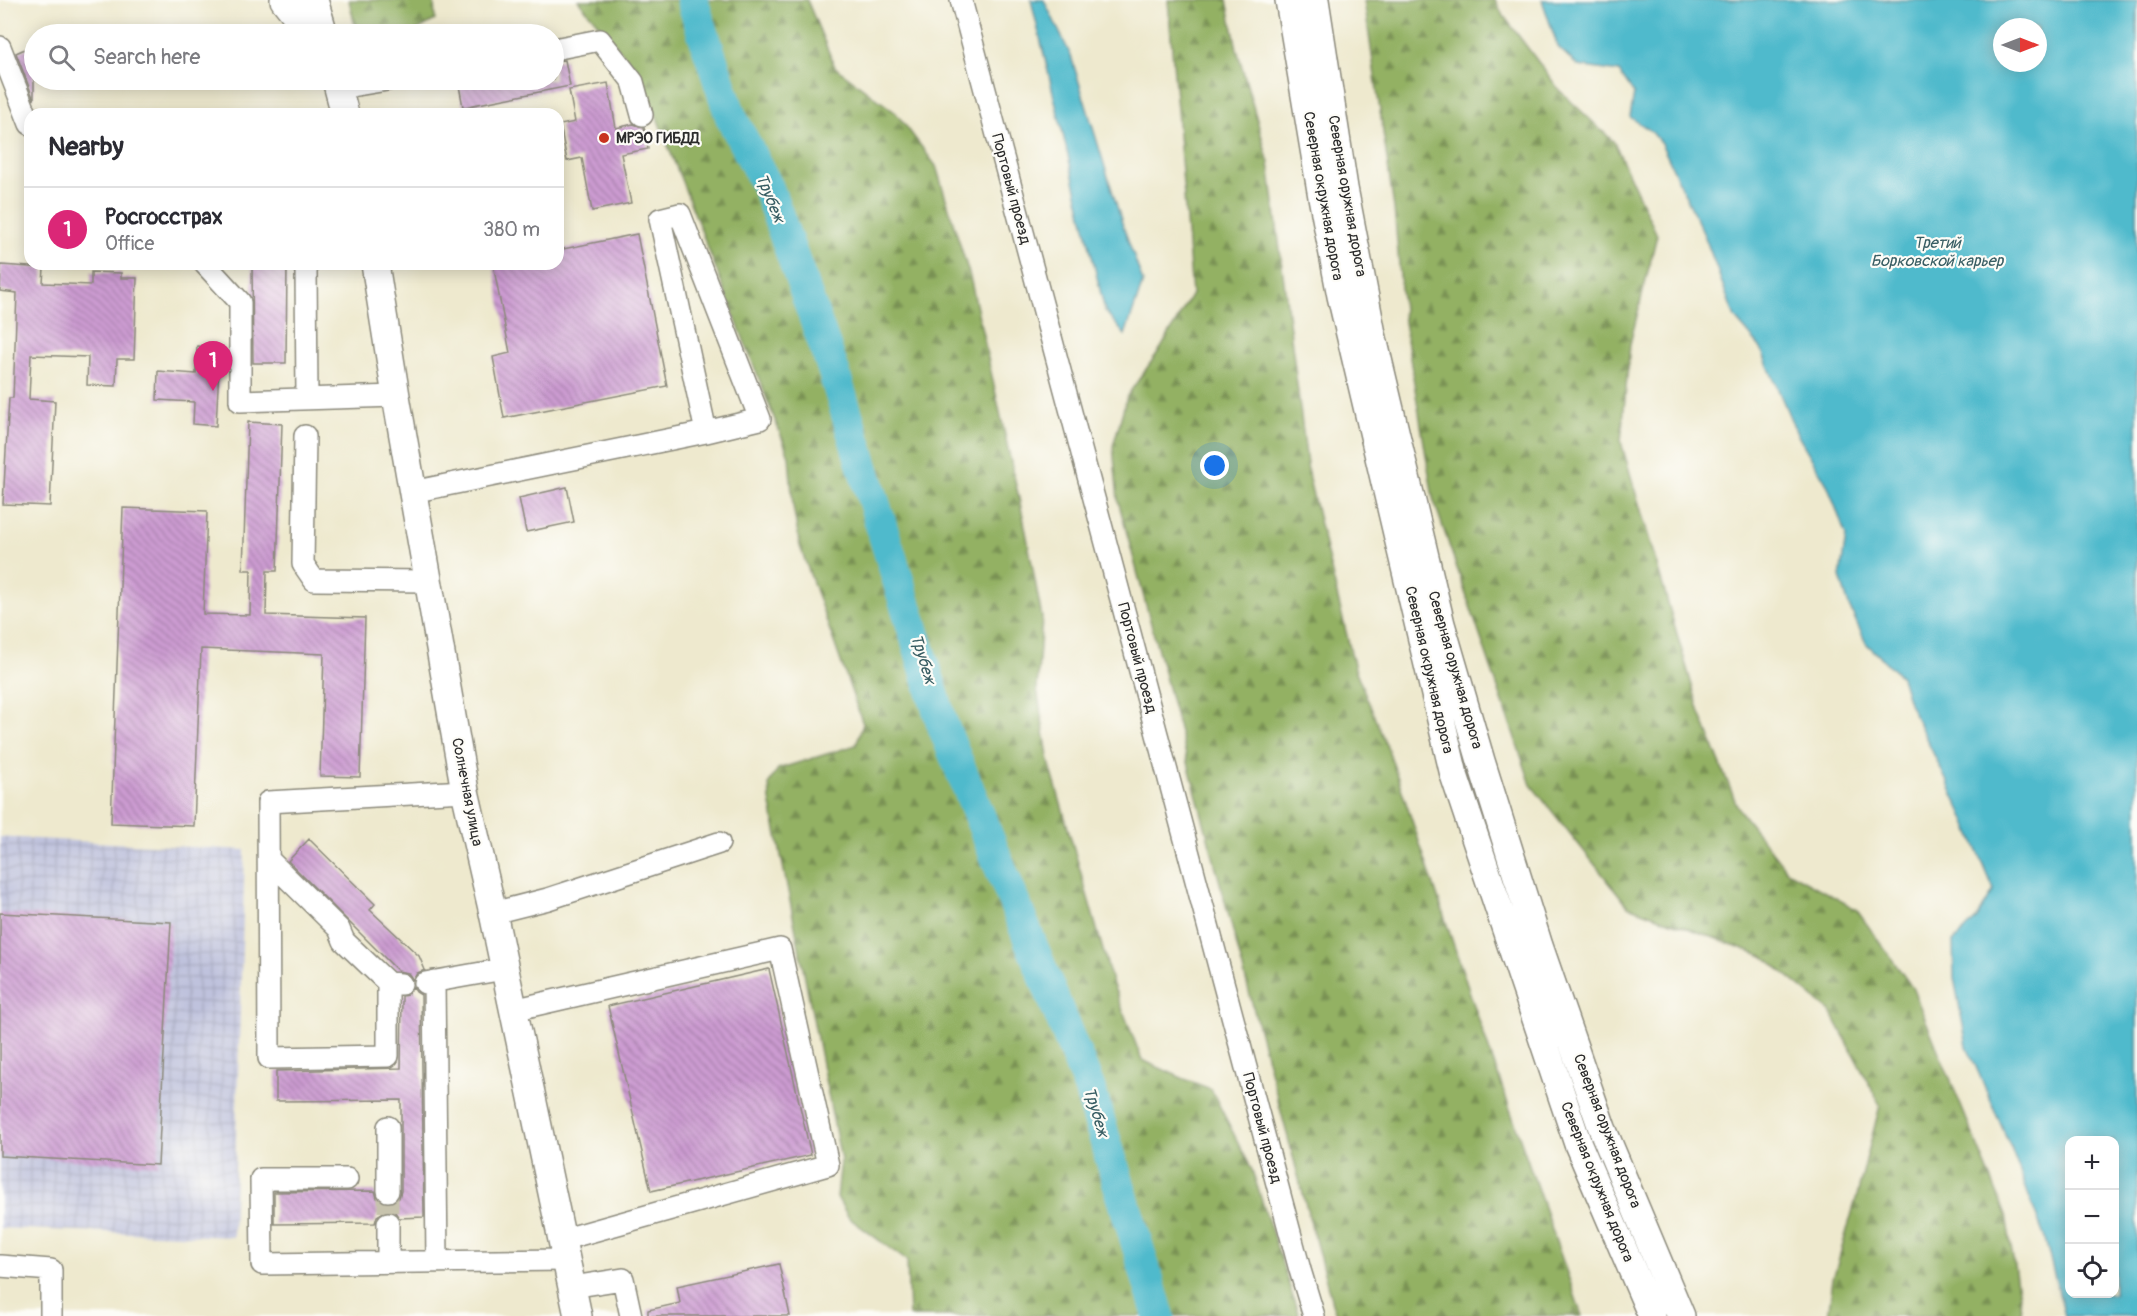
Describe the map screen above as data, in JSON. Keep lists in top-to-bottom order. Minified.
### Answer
{"streets":{"main road":["Северная окружная дорога","Северная оружная дорога","Солнечная улица"],"street":["Портовый проезд"]},"water":["Трубеж","Третий Борковской карьер"],"places":["МРЭО ГИБДД"],"north":"right","page":{"search":"Search here","heading":"Nearby","list":[{"mark":"1","name":"Росгосстрах","note":"Office","value":"380 m"}],"pins":"1","map_buttons":["+","−"]}}
